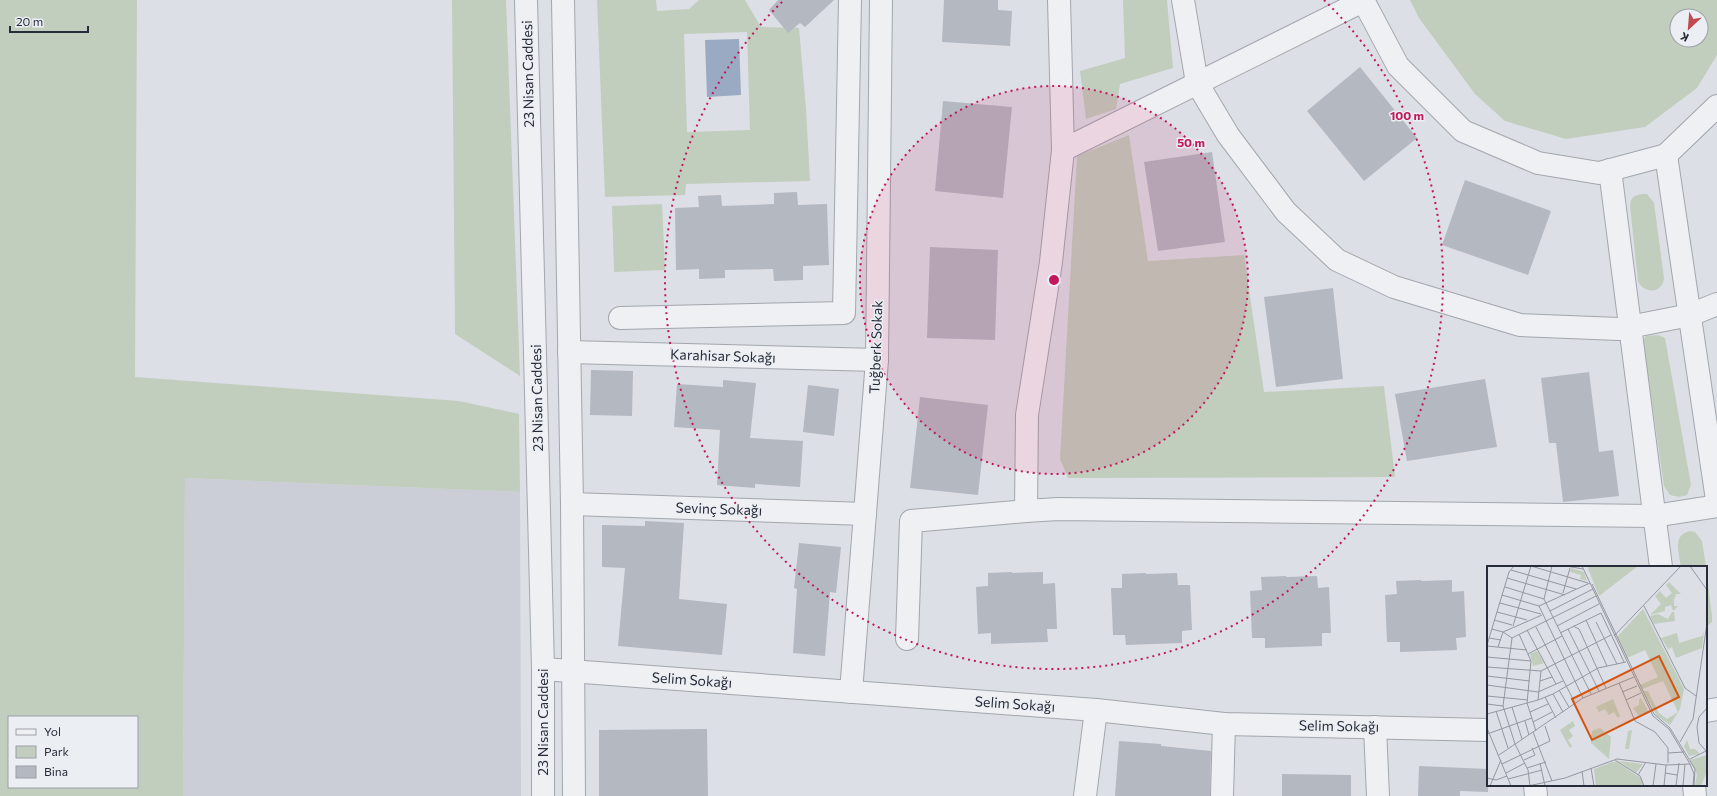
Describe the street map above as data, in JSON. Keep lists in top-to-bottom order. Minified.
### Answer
{"streets":{"street":["23 Nisan Caddesi","Tuğberk Sokak","Karahisar Sokağı","Sevinç Sokağı","Selim Sokağı"]},"crossings":[["23 Nisan Caddesi","Selim Sokağı"],["Tuğberk Sokak","Karahisar Sokağı"],["Tuğberk Sokak","Sevinç Sokağı"],["Tuğberk Sokak","Selim Sokağı"]],"legend":["Yol","Park","Bina"],"scale_bar":"20 m","north":"bottom left","rings":["100 m","50 m"]}
